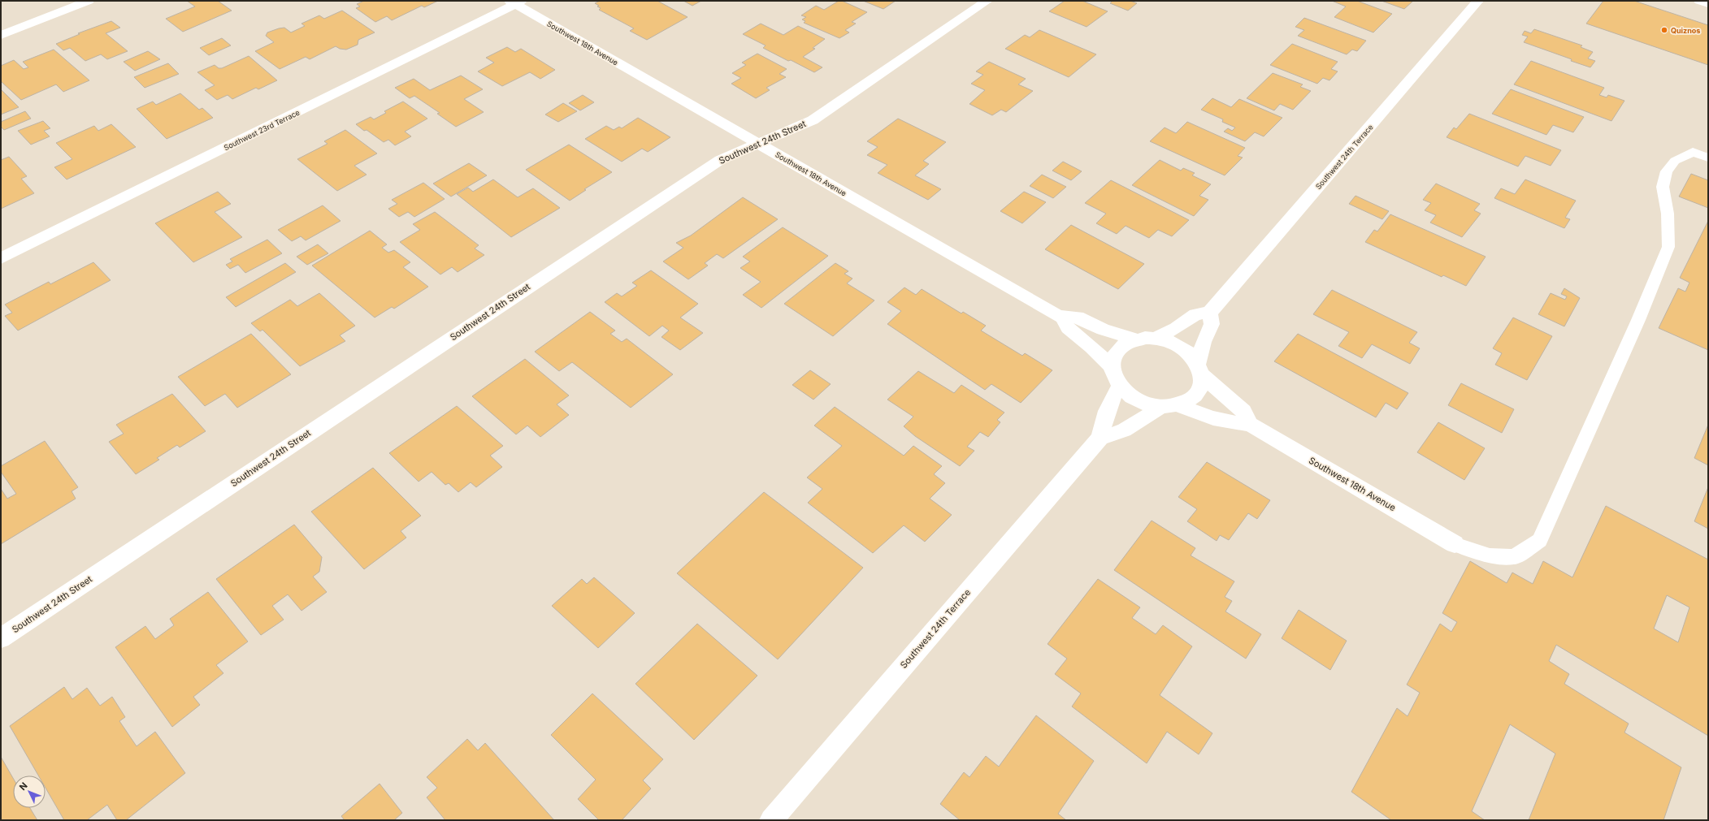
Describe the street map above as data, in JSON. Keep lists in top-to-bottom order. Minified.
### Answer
{"streets":{"street":["Southwest 18th Avenue","Southwest 23rd Terrace","Southwest 24th Street","Southwest 24th Terrace"]},"crossings":[["Southwest 18th Avenue","Southwest 23rd Terrace"],["Southwest 18th Avenue","Southwest 24th Street"]],"places":["Quiznos"],"north":"top left"}
